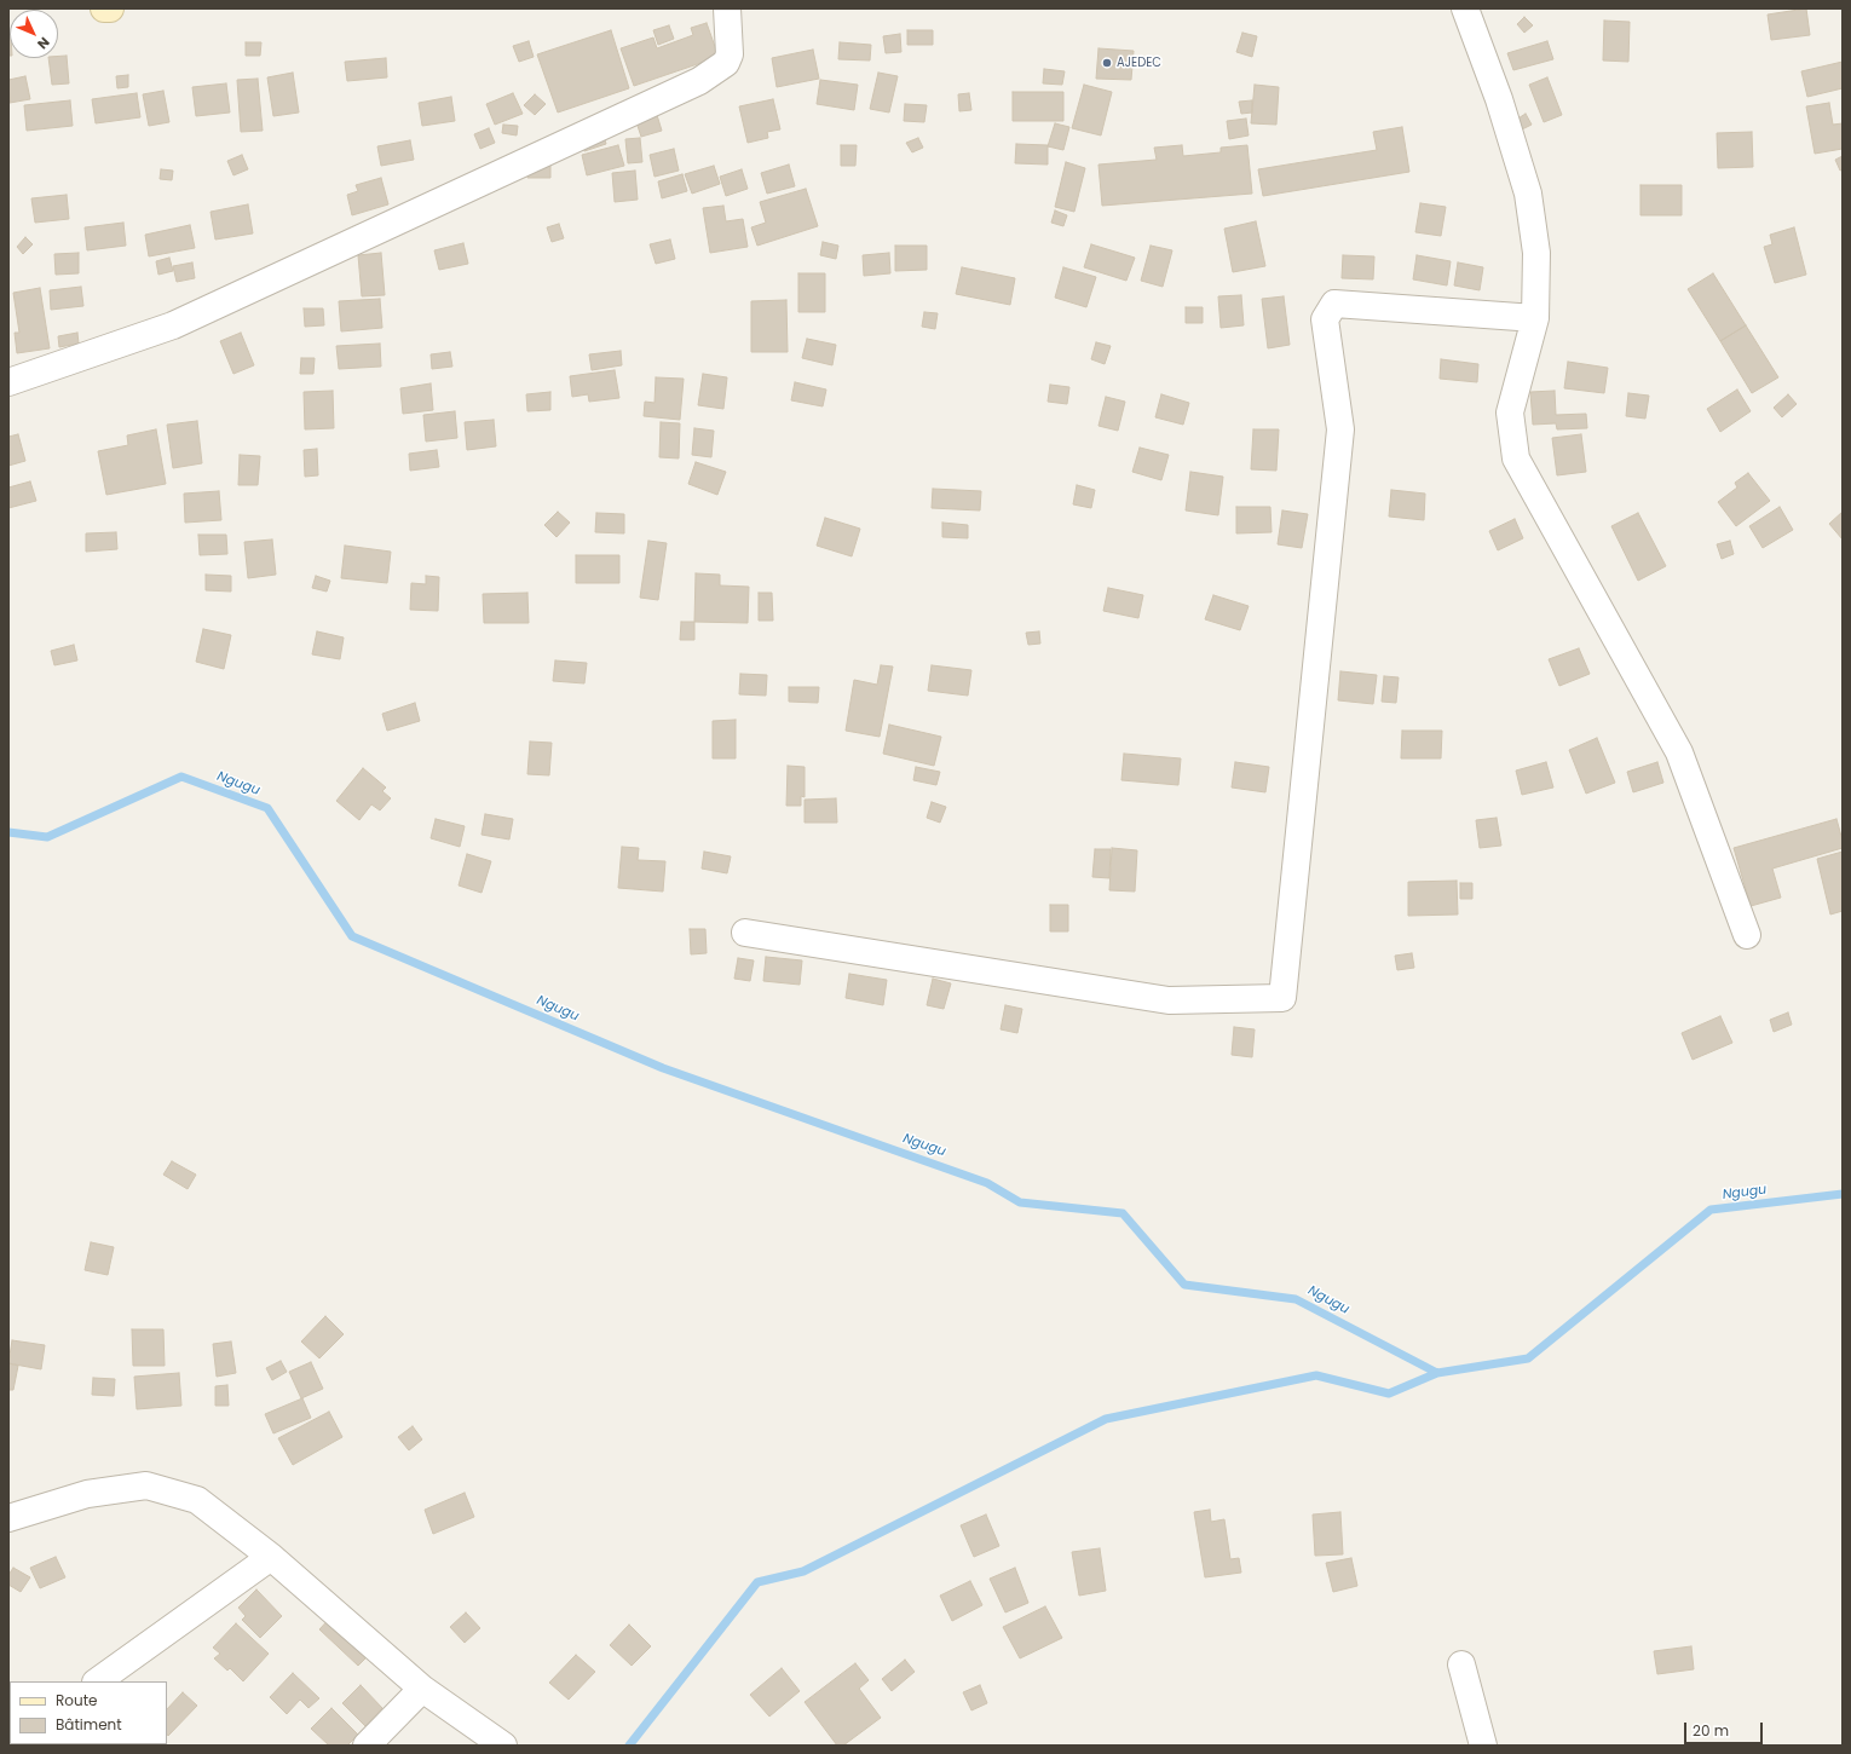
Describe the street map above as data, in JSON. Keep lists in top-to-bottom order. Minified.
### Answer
{"water":["Ngugu"],"places":["AJEDEC"],"legend":["Route","Bâtiment"],"scale_bar":"20 m","north":"bottom right"}
